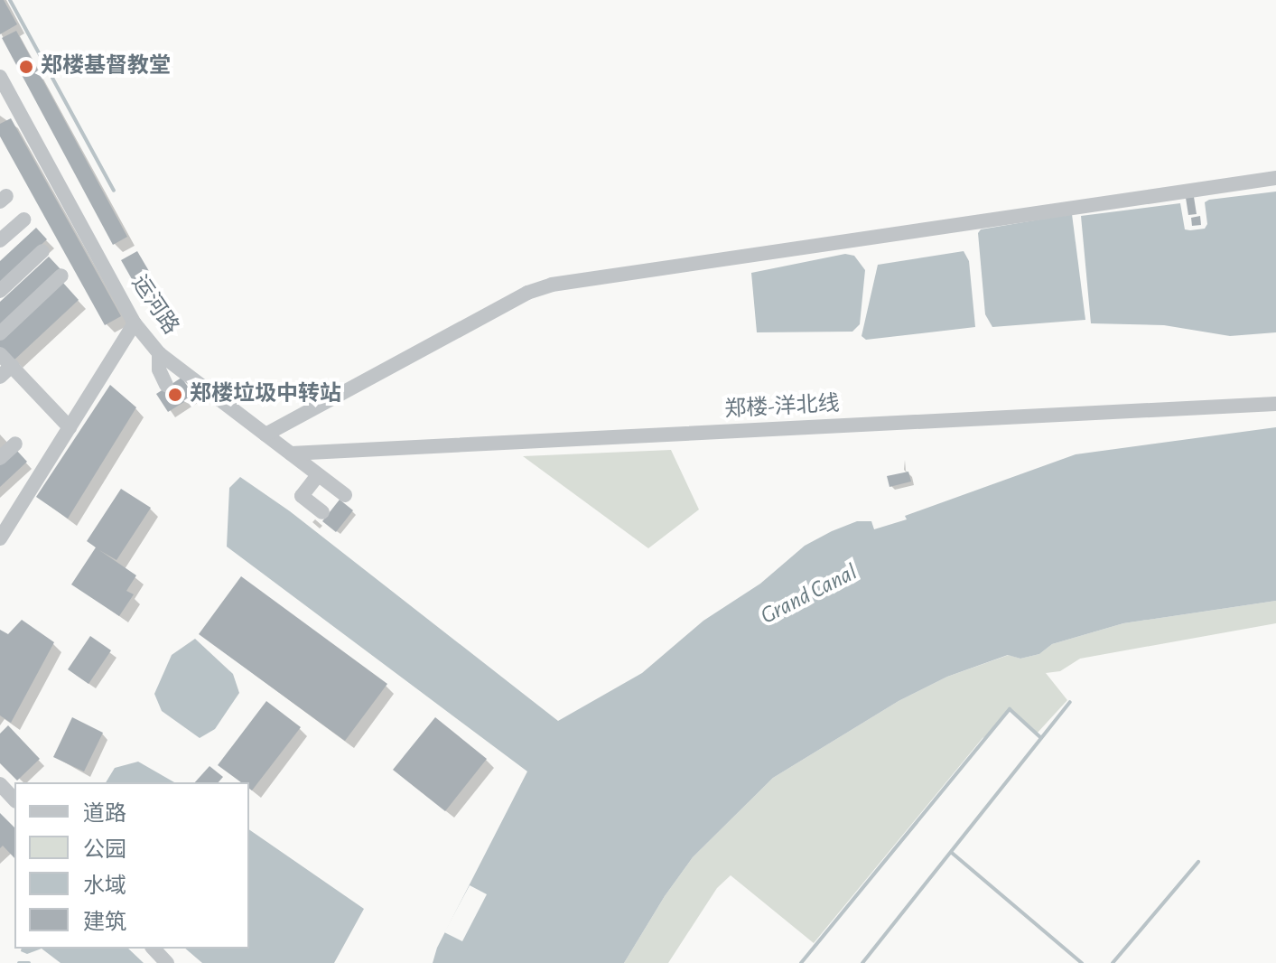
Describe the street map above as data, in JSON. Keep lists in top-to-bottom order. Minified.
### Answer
{"streets":{"street":["运河路","郑楼-洋北线"]},"crossings":[["运河路","郑楼-洋北线"]],"water":["Grand Canal"],"places":["郑楼基督教堂","郑楼垃圾中转站"],"legend":["道路","公园","水域","建筑"]}
